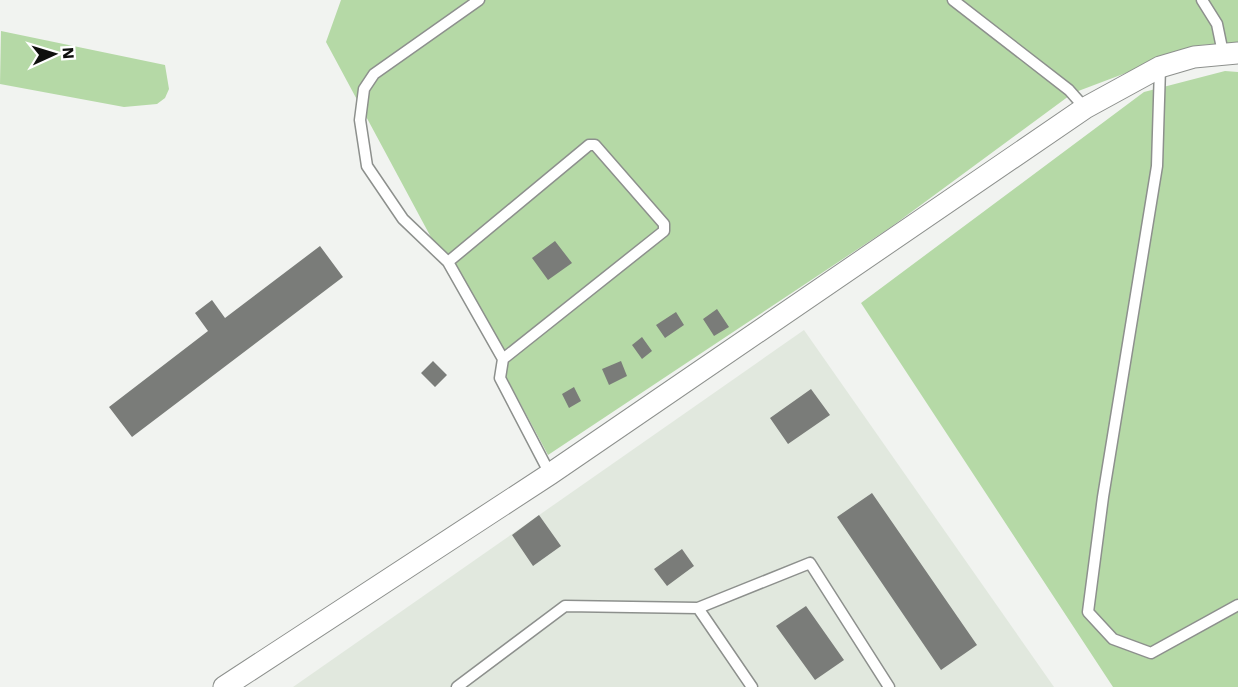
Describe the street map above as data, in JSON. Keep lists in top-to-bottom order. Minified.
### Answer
{"north":"right"}
